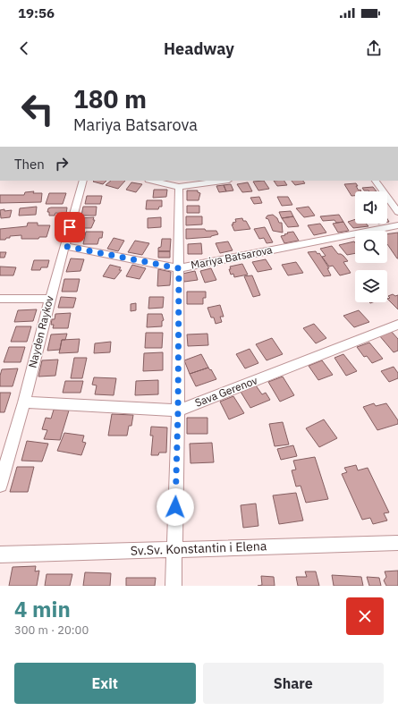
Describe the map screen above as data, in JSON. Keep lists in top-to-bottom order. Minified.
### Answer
{"streets":{"street":["Mariya Batsarova","Nayden Raykov","Sava Gerenov","Sv.Sv. Konstantin i Elena"]},"crossings":[["Mariya Batsarova","Nayden Raykov"],["Nayden Raykov","Sava Gerenov"]],"page":{"status":"19:56","header":"Headway","turn":["180 m","Mariya Batsarova"],"then":"Then","heading":["4 min","300 m · 20:00"],"buttons":["Exit","Share"]}}
